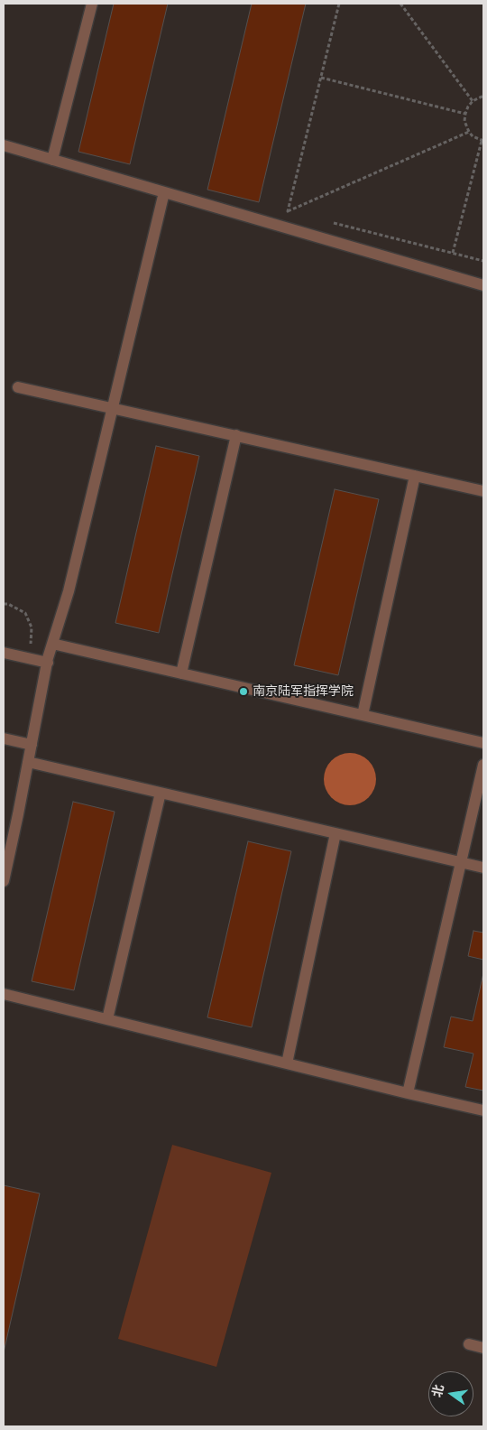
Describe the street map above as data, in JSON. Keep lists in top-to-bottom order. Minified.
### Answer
{"places":["南京陆军指挥学院"],"north":"left"}
